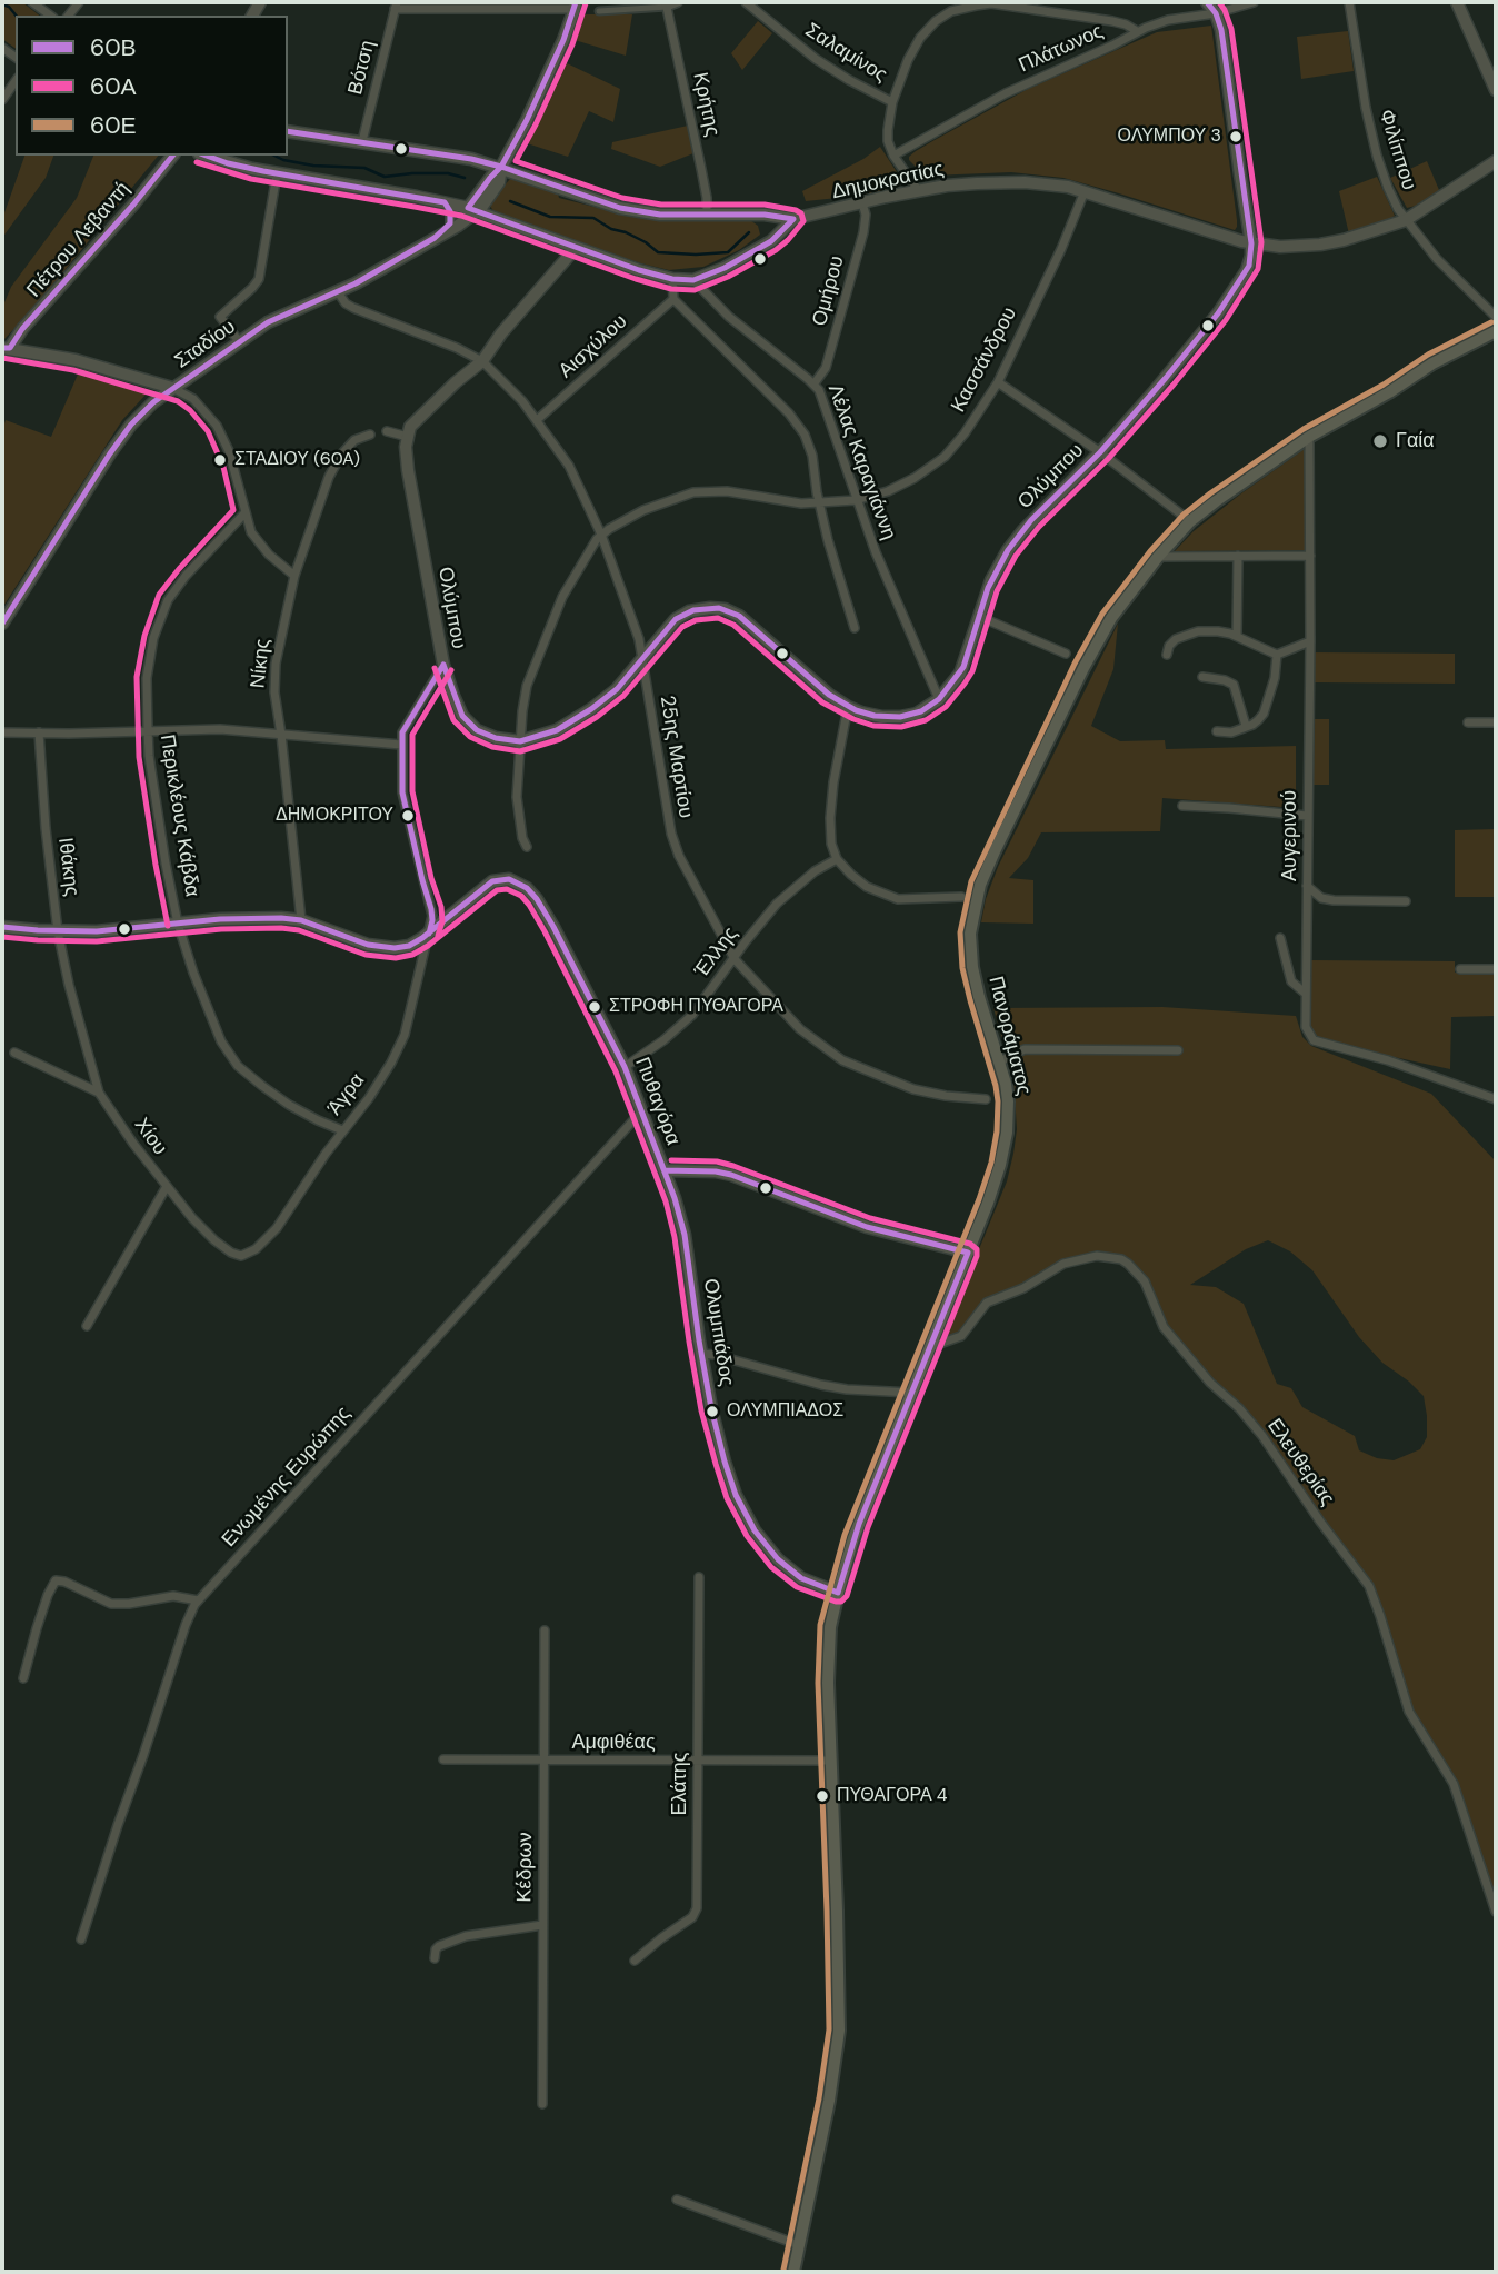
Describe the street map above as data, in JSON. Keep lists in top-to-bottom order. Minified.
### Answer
{"streets":{"main road":["Πανοράματος"],"street":["Πλάτωνος","Σαλαμίνος","Βότση","Κρήτης","Φιλίππου","Δημοκρατίας","Πέτρου Λεβαντή","Ομήρου","Σταδίου","Αισχύλου","Κασσάνδρου","Λέλας Καραγιάννη","Ολύμπου","Νίκης","25ης Μαρτίου","Περικλέους Κάβδα","Αυγερινού","Ιθάκης","Έλλης","Άγρα","Πυθαγόρα","Χίου","Ολυμπιάδος","Ελευθερίας","Ενωμένης Ευρώπης","Αμφιθέας","Ελάτης","Κέδρων"]},"crossings":[["Πλάτωνος","Ολύμπου"],["Φιλίππου","Δημοκρατίας"],["Δημοκρατίας","Ομήρου"],["Δημοκρατίας","Σταδίου"],["Δημοκρατίας","Κασσάνδρου"],["Δημοκρατίας","Λέλας Καραγιάννη"],["Δημοκρατίας","Ολύμπου"],["Ομήρου","Λέλας Καραγιάννη"],["Σταδίου","25ης Μαρτίου"],["Αισχύλου","25ης Μαρτίου"],["Κασσάνδρου","Λέλας Καραγιάννη"],["Κασσάνδρου","Ολύμπου"],["Κασσάνδρου","25ης Μαρτίου"],["Λέλας Καραγιάννη","Ολύμπου"],["Ολύμπου","25ης Μαρτίου"],["Νίκης","Πυθαγόρα"],["25ης Μαρτίου","Έλλης"],["Περικλέους Κάβδα","Άγρα"],["Περικλέους Κάβδα","Πυθαγόρα"],["Αυγερινού","Πανοράματος"],["Ιθάκης","Πυθαγόρα"],["Ιθάκης","Χίου"],["Έλλης","Πυθαγόρα"],["Πανοράματος","Πυθαγόρα"],["Πανοράματος","Ολυμπιάδος"],["Πανοράματος","Ελευθερίας"],["Πανοράματος","Αμφιθέας"],["Άγρα","Πυθαγόρα"],["Άγρα","Χίου"],["Πυθαγόρα","Ολυμπιάδος"],["Πυθαγόρα","Ενωμένης Ευρώπης"],["Αμφιθέας","Ελάτης"],["Αμφιθέας","Κέδρων"]],"places":["ΟΛΥΜΠΟΥ 3","Γαία","ΣΤΑΔΙΟΥ (60A)","ΔΗΜΟΚΡΙΤΟΥ","ΣΤΡΟΦΗ ΠΥΘΑΓΟΡΑ","ΟΛΥΜΠΙΑΔΟΣ","ΠΥΘΑΓΟΡΑ 4"],"lines":["transit line 60Β","transit line 60Α","transit line 60Ε"],"legend":["60Β","60Α","60Ε"]}
